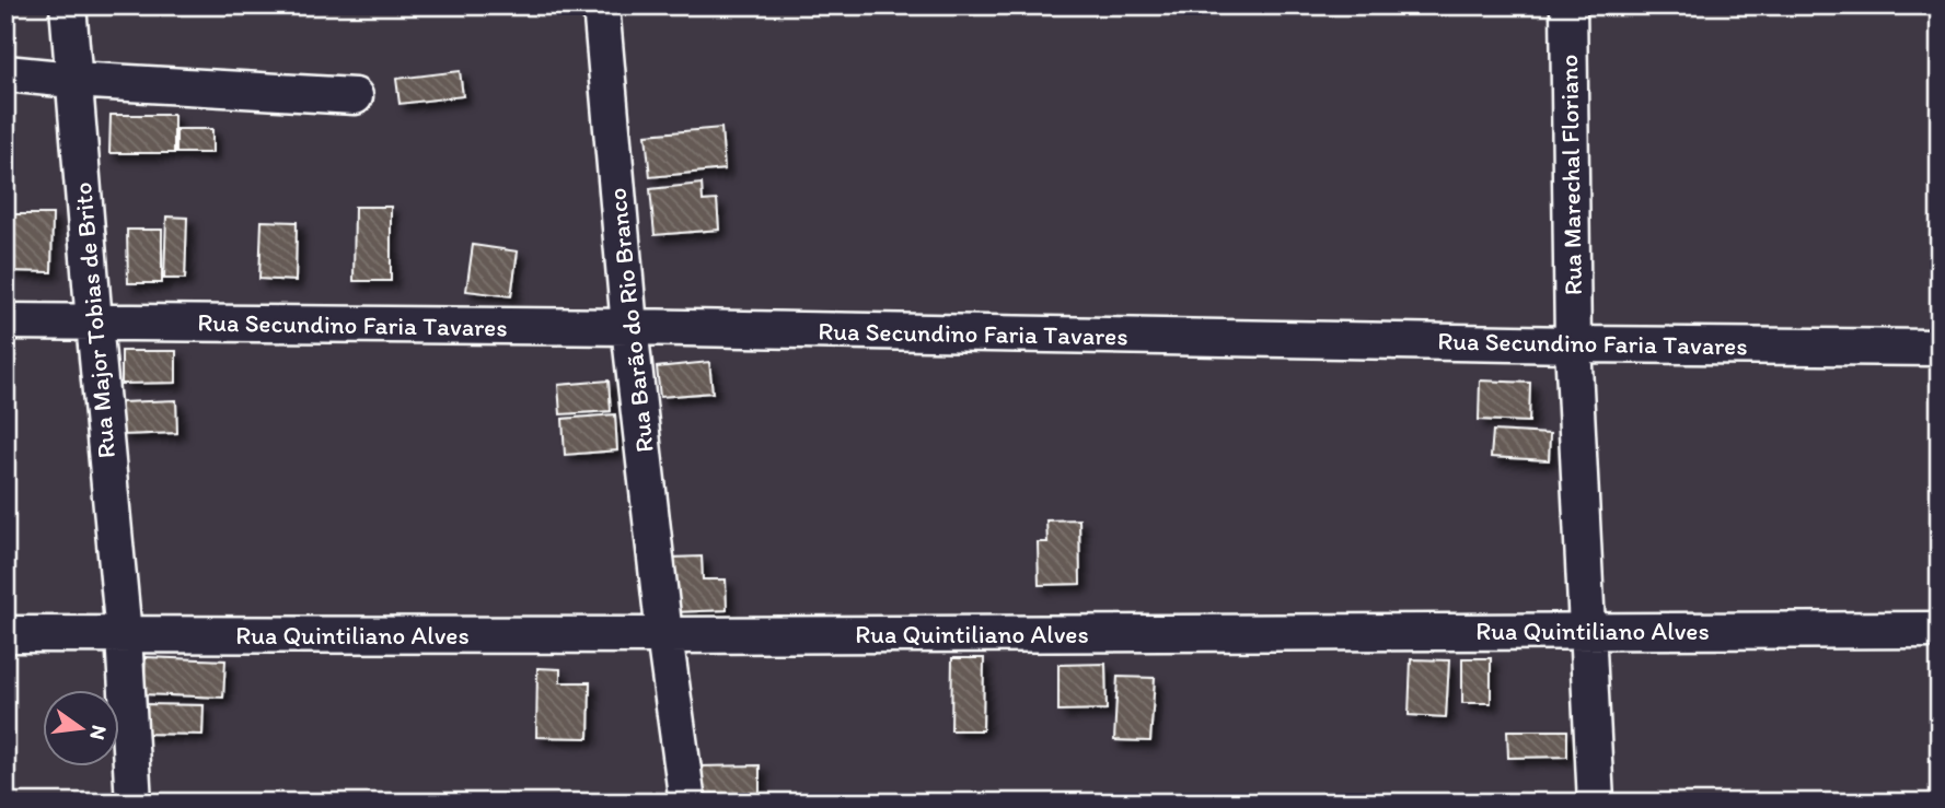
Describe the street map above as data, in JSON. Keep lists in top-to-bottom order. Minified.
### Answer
{"streets":{"street":["Rua Marechal Floriano","Rua Major Tobias de Brito","Rua Barão do Rio Branco","Rua Secundino Faria Tavares","Rua Quintiliano Alves"]},"crossings":[["Rua Marechal Floriano","Rua Secundino Faria Tavares"],["Rua Marechal Floriano","Rua Quintiliano Alves"],["Rua Major Tobias de Brito","Rua Secundino Faria Tavares"],["Rua Major Tobias de Brito","Rua Quintiliano Alves"],["Rua Barão do Rio Branco","Rua Secundino Faria Tavares"],["Rua Barão do Rio Branco","Rua Quintiliano Alves"]],"north":"right"}
